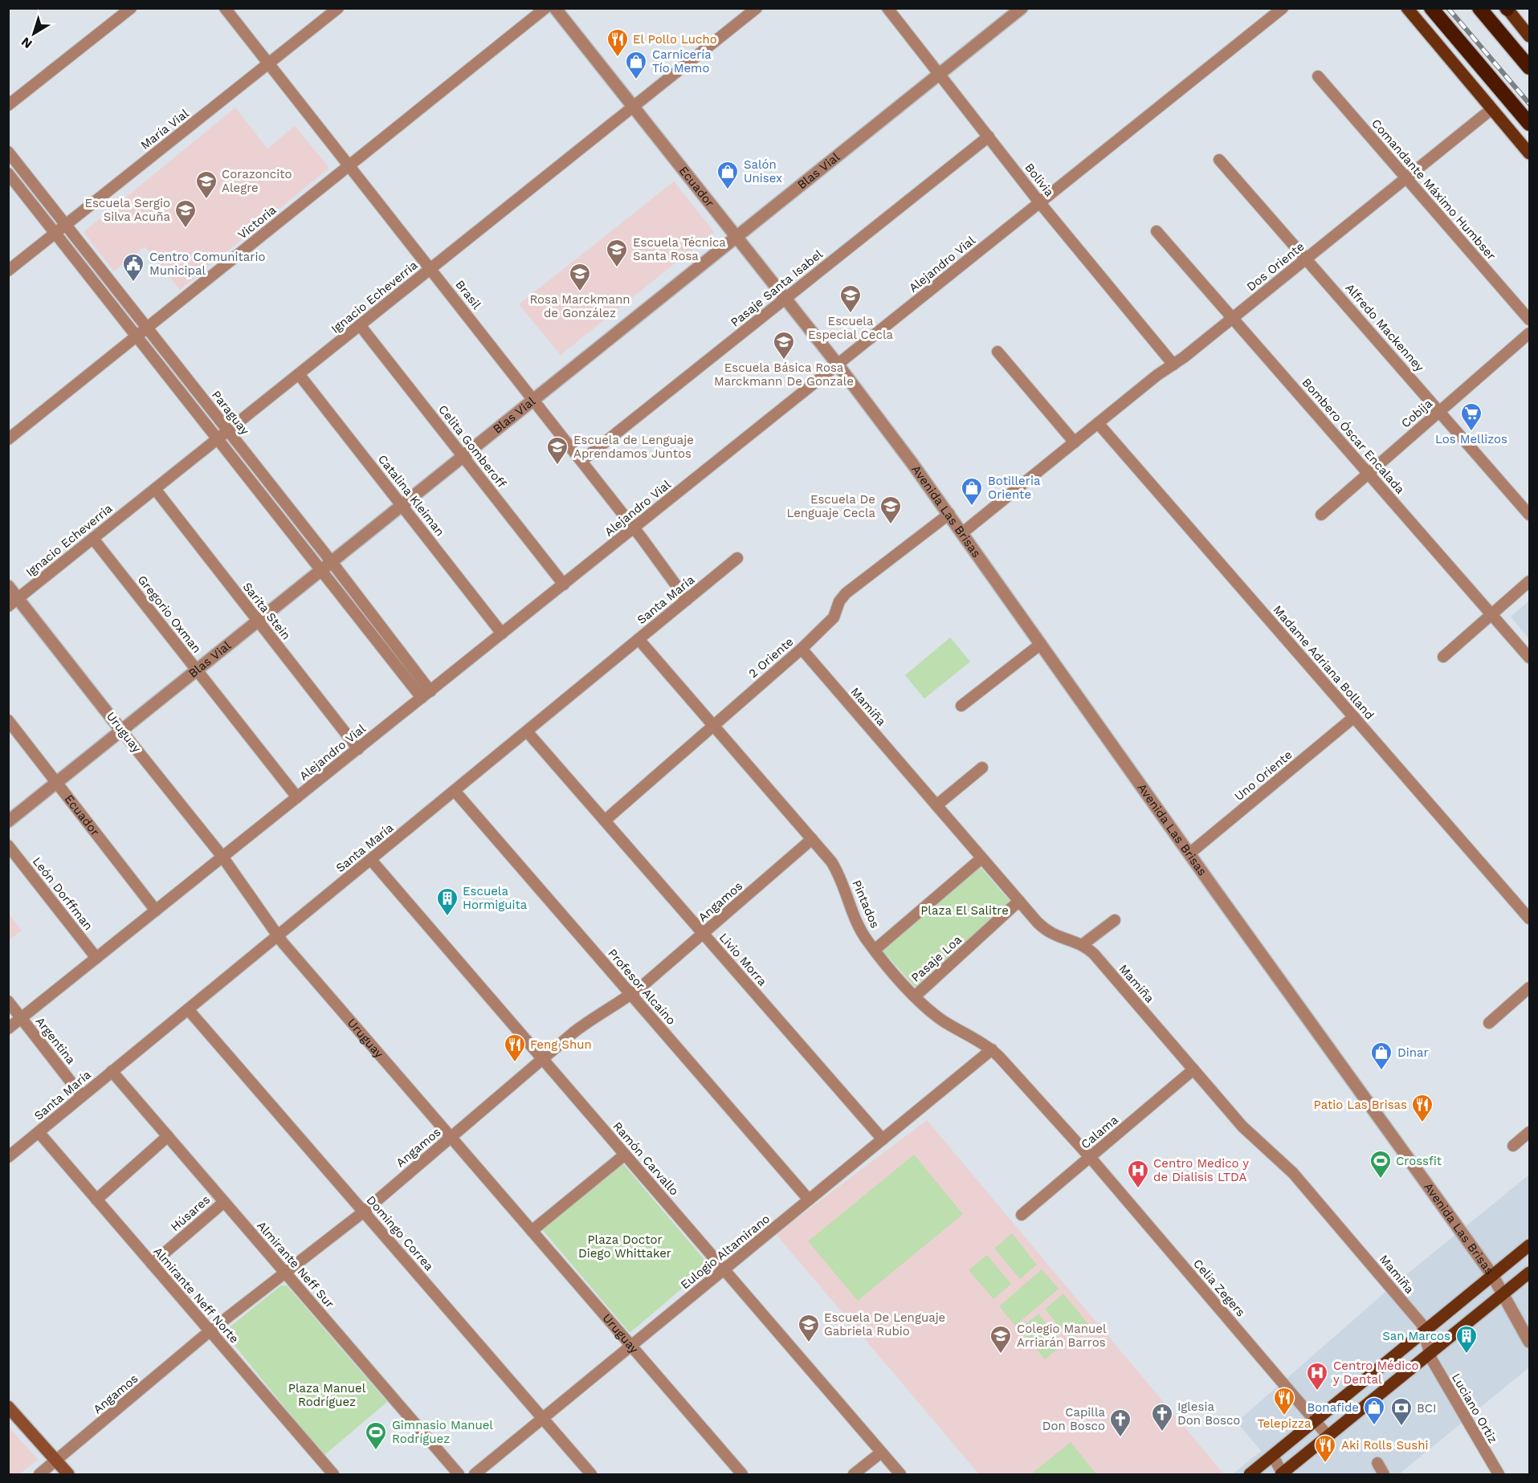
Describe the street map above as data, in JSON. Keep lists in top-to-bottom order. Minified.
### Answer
{"streets":{"street":["María Vial","Blas Vial","Bolivia","Ecuador","Comandante Máximo Humbser","Victoria","Alejandro Vial","Dos Oriente","Pasaje Santa Isabel","Brasil","Ignacio Echeverria","Alfredo Mackenney","Paraguay","Cobija","Bombero Óscar Encalada","Celita Gomberoff","Catalina Kleiman","Avenida Las Brisas","Santa María","Sarita Stein","Gregorio Oxman","2 Oriente","Madame Adriana Bolland","Mamiña","Uruguay","Uno Oriente","León Dorffman","Angamos","Pintados","Pasaje Loa","Livio Morra","Profesor Alcaíno","Argentina","Calama","Ramón Carvallo","Húsares","Domingo Correa","Eulogio Altamirano","Almirante Neff Sur","Celia Zegers","Almirante Neff Norte","Luciano Ortiz"]},"crossings":[["María Vial","Brasil"],["María Vial","Paraguay"],["Blas Vial","Bolivia"],["Blas Vial","Ecuador"],["Blas Vial","Brasil"],["Blas Vial","Paraguay"],["Blas Vial","Celita Gomberoff"],["Blas Vial","Catalina Kleiman"],["Blas Vial","Sarita Stein"],["Blas Vial","Gregorio Oxman"],["Blas Vial","Uruguay"],["Bolivia","Alejandro Vial"],["Bolivia","Dos Oriente"],["Bolivia","Pasaje Santa Isabel"],["Ecuador","Alejandro Vial"],["Ecuador","Pasaje Santa Isabel"],["Ecuador","Ignacio Echeverria"],["Ecuador","Avenida Las Brisas"],["Comandante Máximo Humbser","Dos Oriente"],["Victoria","Brasil"],["Victoria","Paraguay"],["Alejandro Vial","Brasil"],["Alejandro Vial","Paraguay"],["Alejandro Vial","Celita Gomberoff"],["Alejandro Vial","Catalina Kleiman"],["Alejandro Vial","Avenida Las Brisas"],["Alejandro Vial","Sarita Stein"],["Alejandro Vial","Gregorio Oxman"],["Alejandro Vial","Uruguay"],["Alejandro Vial","León Dorffman"],["Alejandro Vial","Argentina"],["Dos Oriente","Alfredo Mackenney"],["Dos Oriente","Bombero Óscar Encalada"],["Dos Oriente","Avenida Las Brisas"],["Dos Oriente","Madame Adriana Bolland"],["Pasaje Santa Isabel","Brasil"],["Brasil","Ignacio Echeverria"],["Brasil","Santa María"],["Ignacio Echeverria","Paraguay"],["Ignacio Echeverria","Celita Gomberoff"],["Ignacio Echeverria","Catalina Kleiman"],["Ignacio Echeverria","Sarita Stein"],["Ignacio Echeverria","Gregorio Oxman"],["Ignacio Echeverria","Uruguay"],["Alfredo Mackenney","Cobija"],["Cobija","Bombero Óscar Encalada"],["Avenida Las Brisas","2 Oriente"],["Avenida Las Brisas","Uno Oriente"],["Santa María","Uruguay"],["Santa María","Pintados"],["Santa María","Livio Morra"],["Santa María","Profesor Alcaíno"],["Santa María","Argentina"],["Santa María","Ramón Carvallo"],["Santa María","Domingo Correa"],["Santa María","Almirante Neff Sur"],["Santa María","Almirante Neff Norte"],["2 Oriente","Mamiña"],["2 Oriente","Pintados"],["2 Oriente","Livio Morra"],["Madame Adriana Bolland","Uno Oriente"],["Mamiña","Pasaje Loa"],["Mamiña","Calama"],["Uruguay","Angamos"],["Uruguay","Eulogio Altamirano"],["Angamos","Pintados"],["Angamos","Livio Morra"],["Angamos","Profesor Alcaíno"],["Angamos","Ramón Carvallo"],["Angamos","Domingo Correa"],["Angamos","Almirante Neff Sur"],["Angamos","Almirante Neff Norte"],["Pintados","Pasaje Loa"],["Pintados","Calama"],["Pintados","Eulogio Altamirano"],["Pintados","Celia Zegers"],["Livio Morra","Eulogio Altamirano"],["Profesor Alcaíno","Eulogio Altamirano"],["Calama","Celia Zegers"],["Ramón Carvallo","Eulogio Altamirano"],["Húsares","Almirante Neff Sur"],["Húsares","Almirante Neff Norte"],["Domingo Correa","Eulogio Altamirano"]],"parks":["Plaza El Salitre","Plaza Doctor Diego Whittaker","Plaza Manuel Rodríguez"],"places":{"restaurant":["El Pollo Lucho","Feng Shun","Patio Las Brisas","Telepizza","Aki Rolls Sushi"],"shop":["Carnicería Tío Memo","Salón Unisex","Botilleria Oriente","Dinar","Bonafide"],"school or university":["Corazoncito Alegre","Escuela Sergio Silva Acuña","Escuela Técnica Santa Rosa","Rosa Marckmann de González","Escuela Especial Cecla","Escuela Básica Rosa Marckmann De Gonzale","Escuela de Lenguaje Aprendamos Juntos","Escuela De Lenguaje Cecla","Escuela De Lenguaje Gabriela Rubio","Colegio Manuel Arriarán Barros"],"public building":["Centro Comunitario Municipal"],"supermarket":["Los Mellizos"],"building":["Escuela Hormiguita","San Marcos"],"sports":["Crossfit","Gimnasio Manuel Rodríguez"],"hospital":["Centro Medico y de Dialisis LTDA","Centro Médico y Dental"],"bank":["BCI"],"church":["Iglesia Don Bosco","Capilla Don Bosco"]},"north":"bottom left"}
